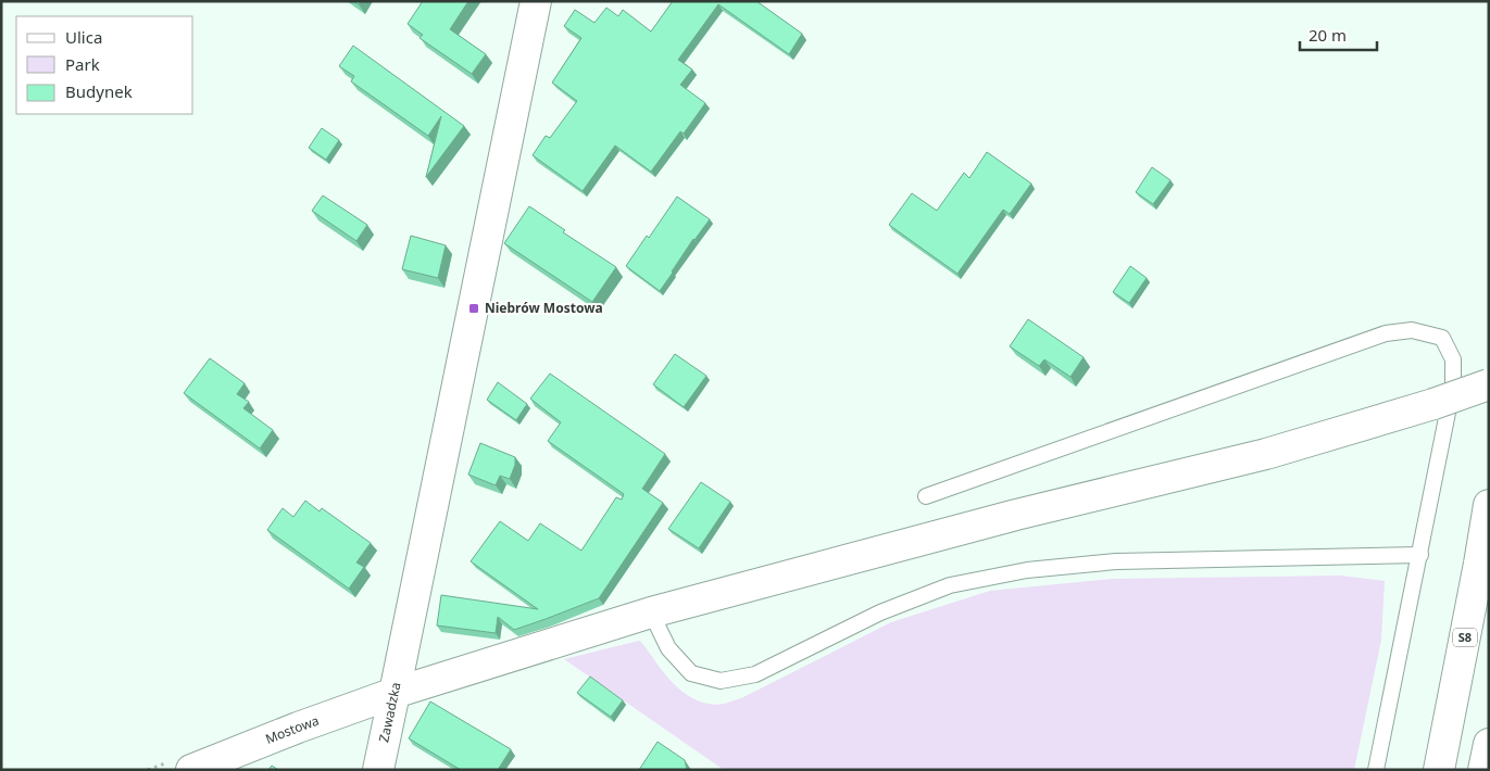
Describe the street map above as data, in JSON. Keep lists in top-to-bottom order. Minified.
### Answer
{"streets":{"main road":["S8","Zawadzka","Mostowa"]},"crossings":[["Zawadzka","Mostowa"]],"places":{"transit":["Niebrów Mostowa"]},"legend":["Ulica","Park","Budynek"],"scale_bar":"20 m"}
